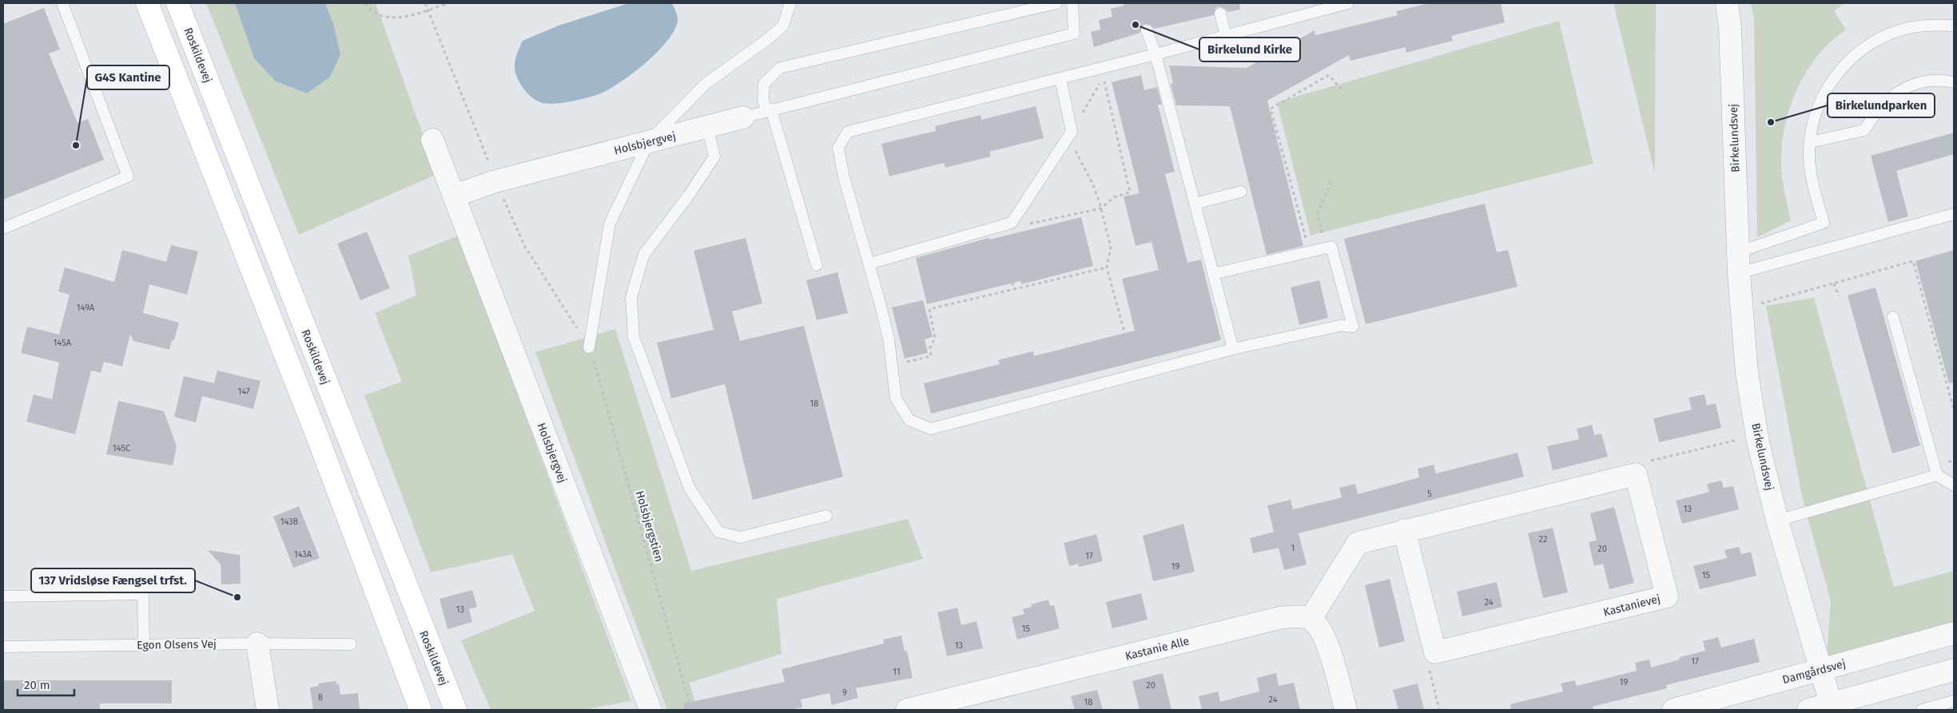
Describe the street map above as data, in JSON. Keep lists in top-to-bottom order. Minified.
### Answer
{"streets":{"main road":["Roskildevej"],"street":["Birkelundsvej","Holsbjergvej","Kastanievej","Kastanie Alle","Damgårdsvej"],"lane":["Egon Olsens Vej"],"path":["Holsbjergstien"]},"crossings":[["Birkelundsvej","Damgårdsvej"]],"places":["Birkelund Kirke","Birkelundparken","G4S Kantine","137 Vridsløse Fængsel trfst."],"house_numbers":["149A","145A","147","18","145C","5","13","143B","22","1","20","143A","17","19","15","24","13","15","13","17","11","19","20","9","8","24","18"],"scale_bar":"20 m"}
